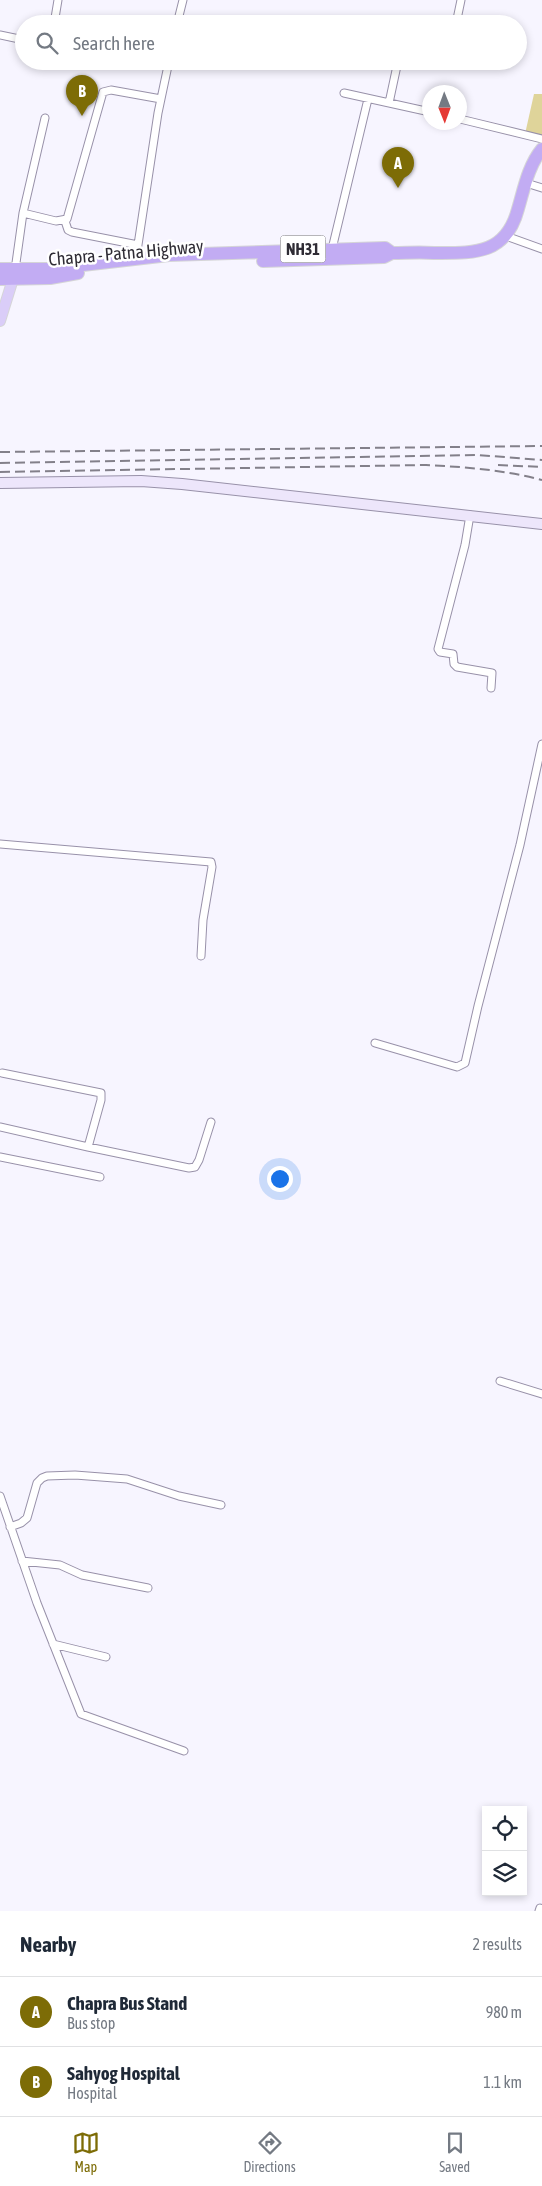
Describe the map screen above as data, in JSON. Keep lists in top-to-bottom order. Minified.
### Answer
{"streets":{"highway":["NH31","Chapra - Patna Highway"]},"north":"bottom","page":{"search":"Search here","pins":["B","A"],"heading":["Nearby","2 results"],"list":[{"mark":"A","name":"Chapra Bus Stand","note":"Bus stop","value":"980 m"},{"mark":"B","name":"Sahyog Hospital","note":"Hospital","value":"1.1 km"}],"nav":["Map","Directions","Saved"]}}
